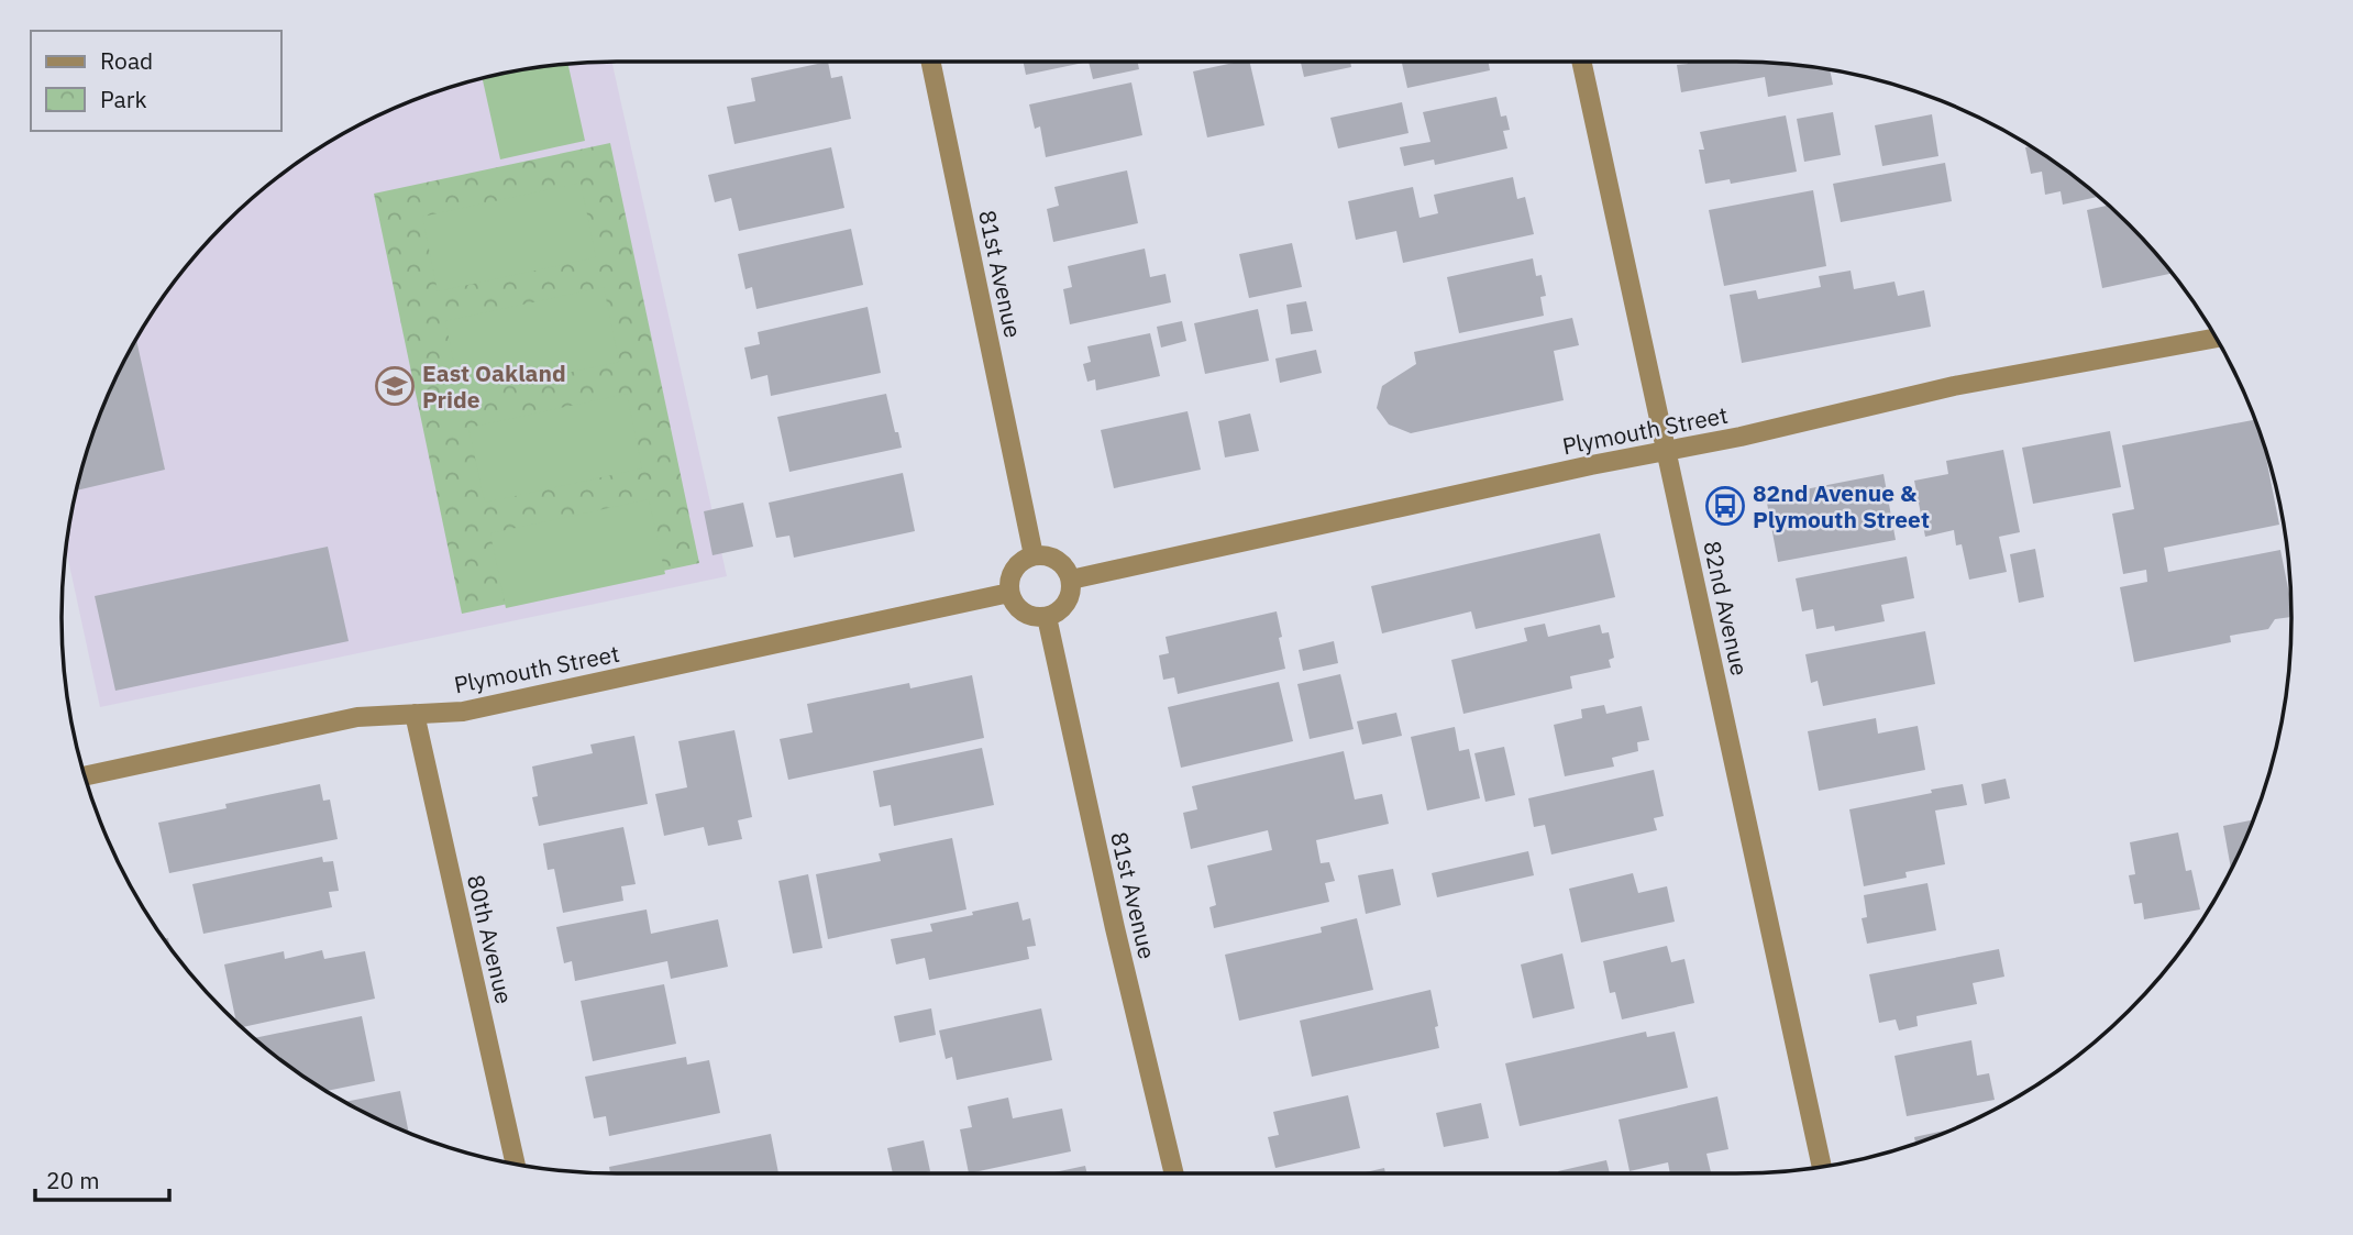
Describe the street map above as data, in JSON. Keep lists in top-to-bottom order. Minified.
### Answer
{"streets":{"street":["81st Avenue","Plymouth Street","82nd Avenue","80th Avenue"]},"crossings":[["81st Avenue","Plymouth Street"],["Plymouth Street","82nd Avenue"],["Plymouth Street","80th Avenue"]],"places":{"school or university":["East Oakland Pride"],"bus stop":["82nd Avenue & Plymouth Street"]},"legend":["Road","Park"],"scale_bar":"20 m"}
